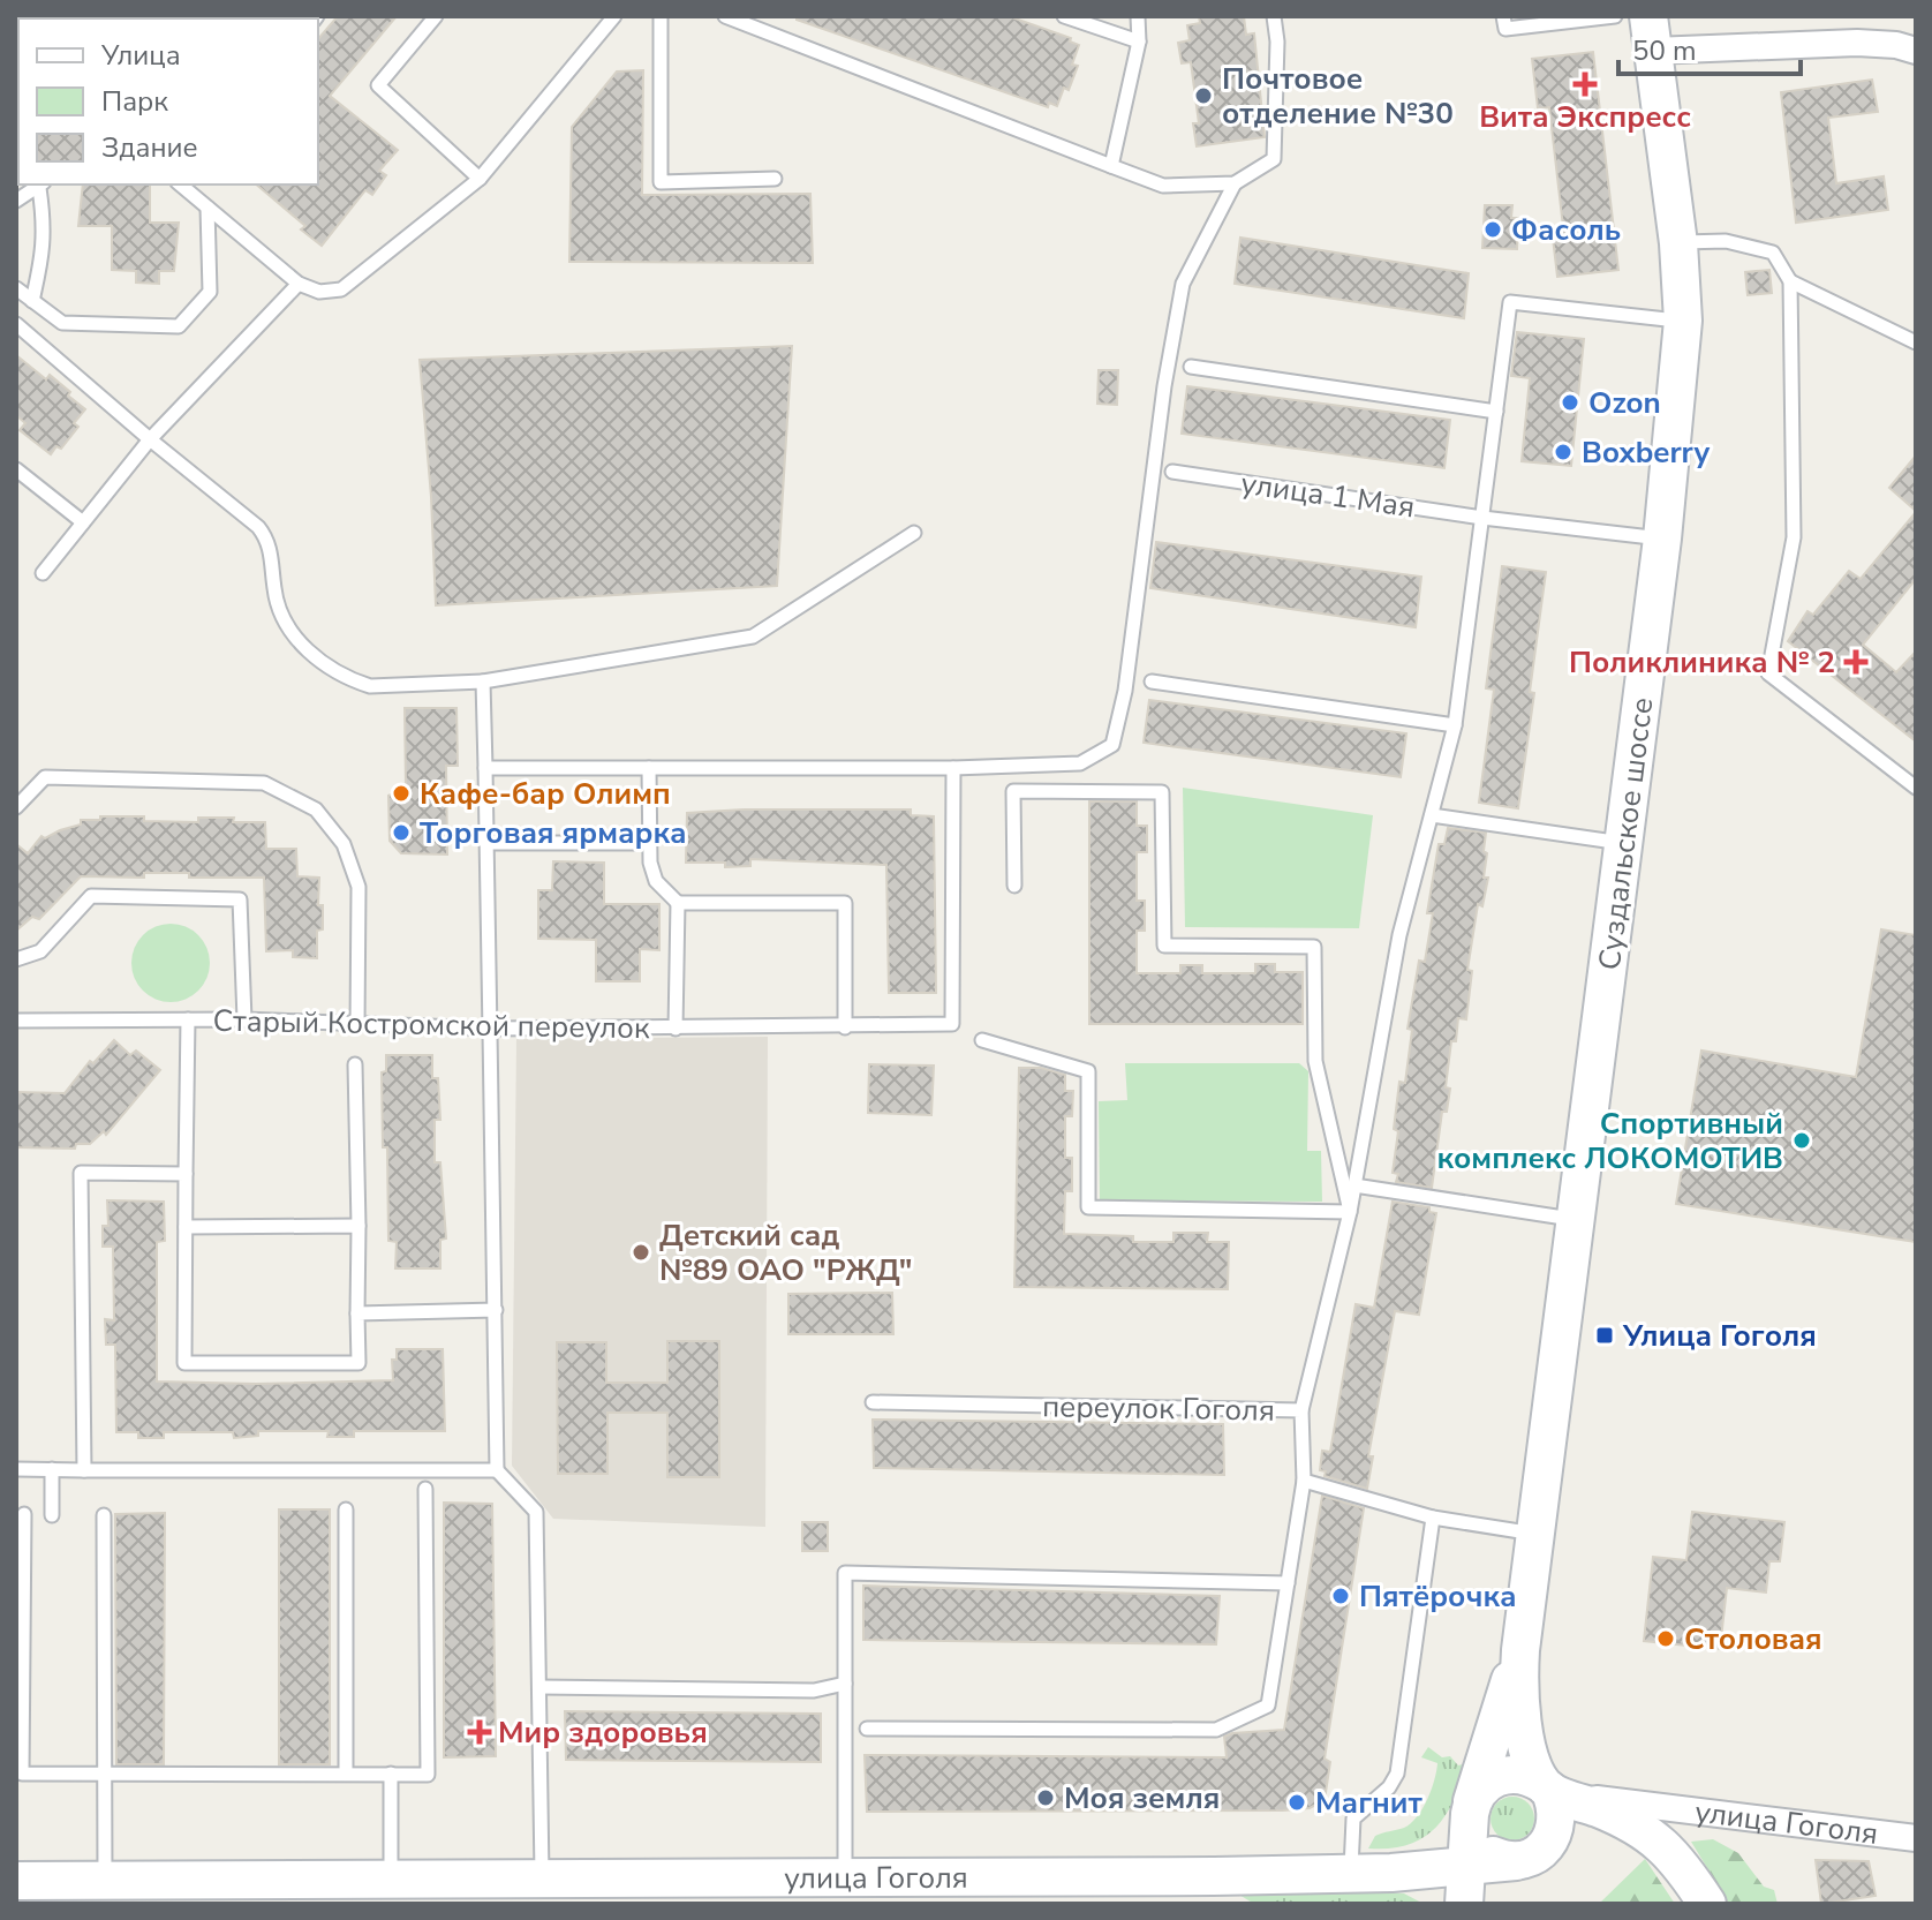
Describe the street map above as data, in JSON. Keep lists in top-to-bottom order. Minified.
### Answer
{"streets":{"main road":["Суздальское шоссе","улица Гоголя"],"lane":["улица 1 Мая","Старый Костромской переулок","переулок Гоголя"]},"crossings":[["улица 1 Мая","Суздальское шоссе"],["Суздальское шоссе","улица Гоголя"]],"places":{"health":["Вита Экспресс","Поликлиника № 2","Мир здоровья"],"other":["Почтовое отделение №30","Фасоль","Ozon","Boxberry","Кафе-бар Олимп","Торговая ярмарка","Спортивный комплекс ЛОКОМОТИВ","Детский сад №89 ОАО \"РЖД\"","Пятёрочка","Столовая","Моя земля","Магнит"],"transit":["Улица Гоголя"]},"legend":["Улица","Парк","Здание"],"scale_bar":"50 m"}
